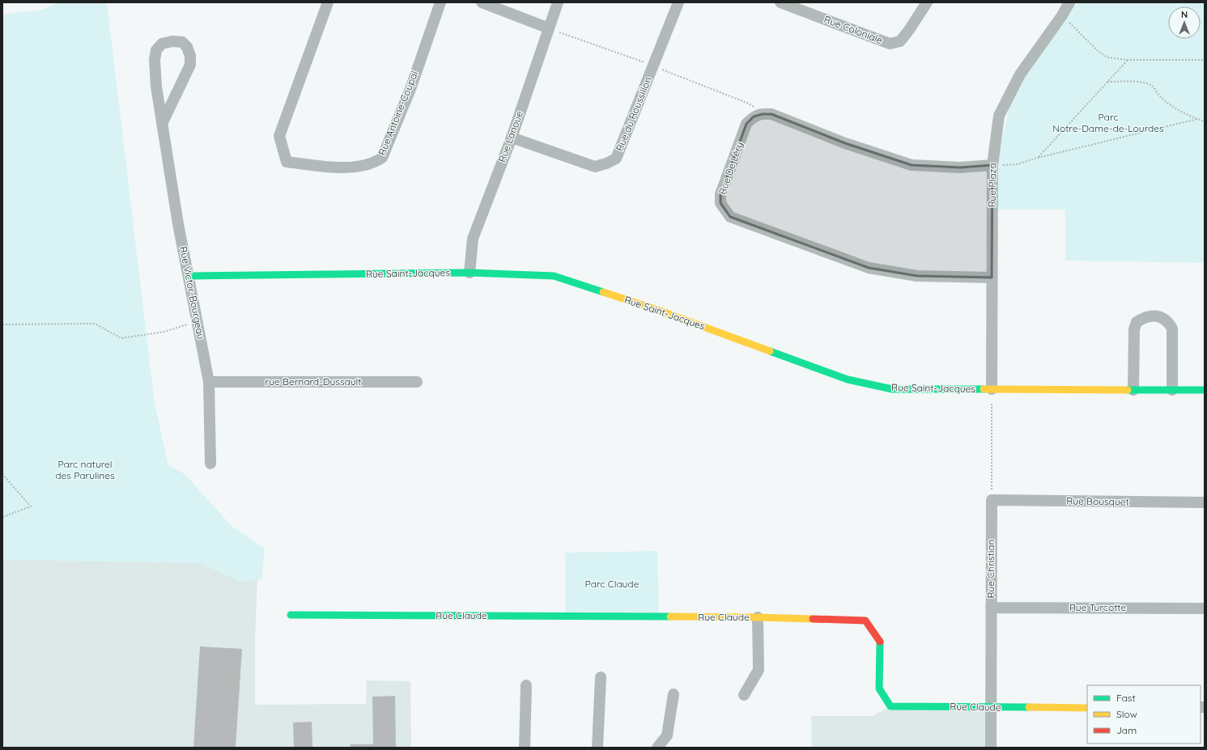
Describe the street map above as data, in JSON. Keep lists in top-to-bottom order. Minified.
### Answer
{"streets":{"street":["Rue Coloniale","Rue Antoine-Coupal","Rue du Roussillon","Rue Lanoue","Rue De Léry","Rue Plaza","Rue Saint-Jacques","Rue Victor-Bourgeau","rue Bernard-Dussault","Rue Bousquet","Rue Christian","Rue Turcotte","Rue Claude"]},"crossings":[["Rue du Roussillon","Rue Lanoue"],["Rue Lanoue","Rue Saint-Jacques"],["Rue De Léry","Rue Plaza"],["Rue Plaza","Rue Saint-Jacques"],["Rue Saint-Jacques","Rue Victor-Bourgeau"],["Rue Victor-Bourgeau","rue Bernard-Dussault"],["Rue Bousquet","Rue Christian"],["Rue Christian","Rue Turcotte"],["Rue Christian","Rue Claude"]],"parks":["Parc Notre-Dame-de-Lourdes","Parc naturel des Parulines","Parc Claude"],"legend":["Fast","Slow","Jam"],"north":"top"}
